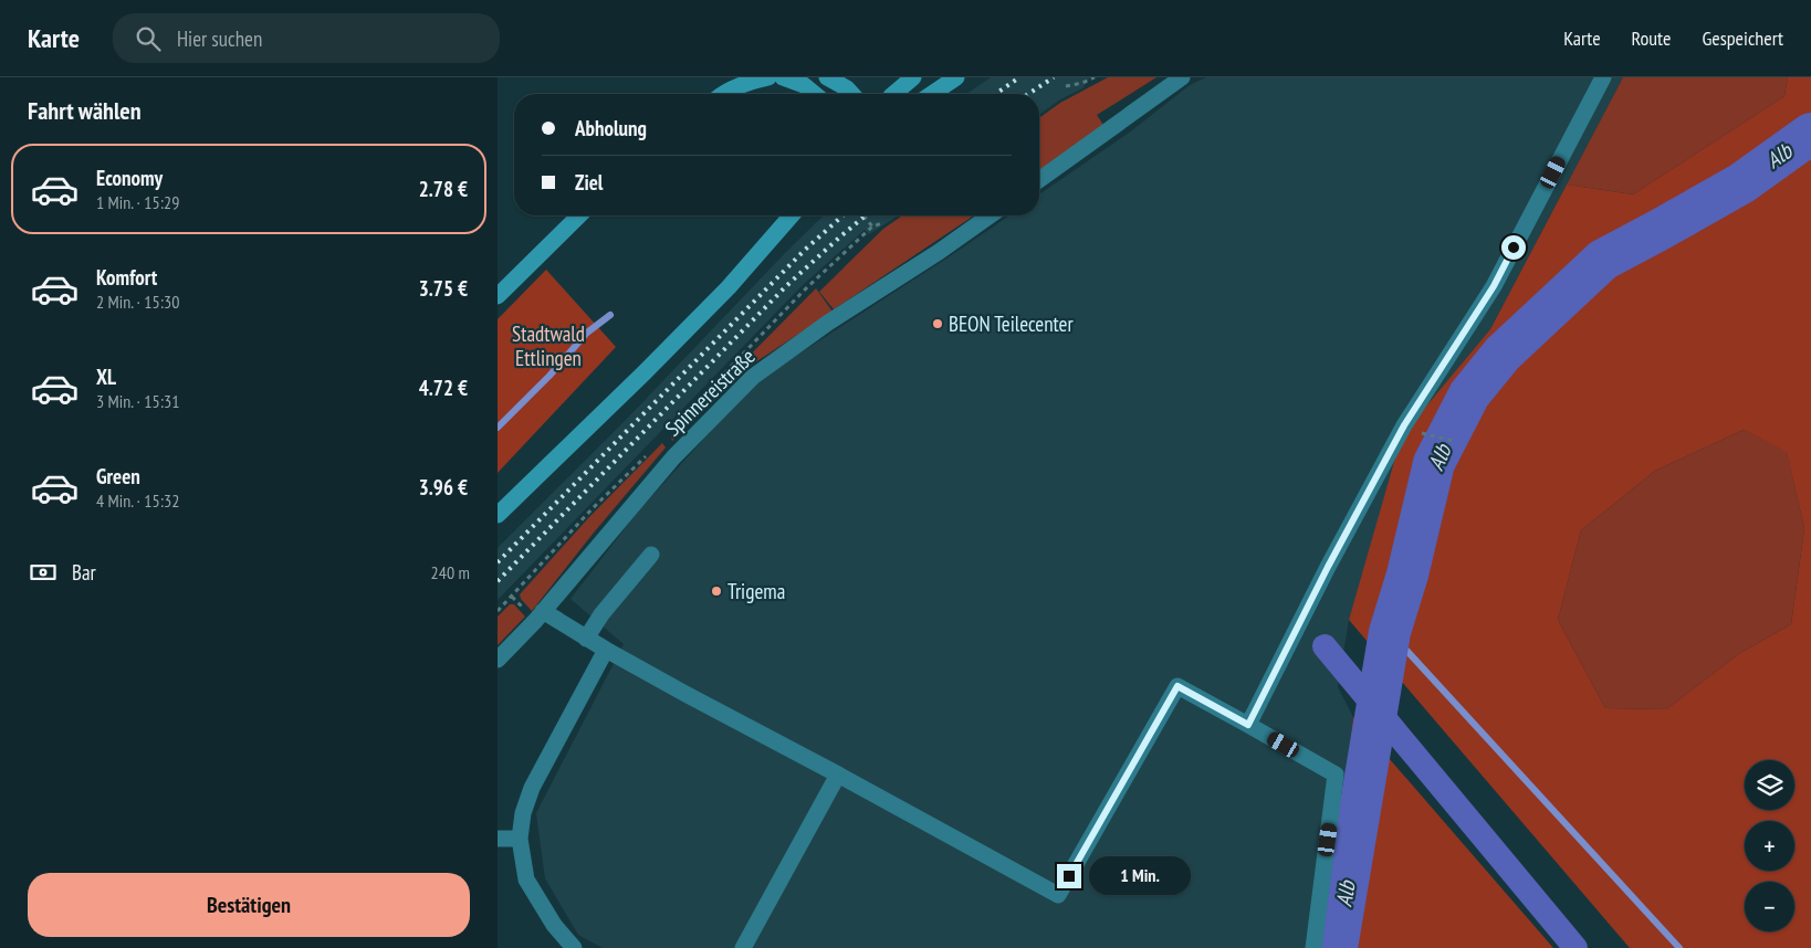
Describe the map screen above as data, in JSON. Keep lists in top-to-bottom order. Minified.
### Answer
{"streets":{"street":["Spinnereistraße"]},"water":["Alb"],"parks":["Stadtwald Ettlingen"],"places":["BEON Teilecenter","Trigema"],"page":{"header":"Karte","search":"Hier suchen","nav":["Karte","Route","Gespeichert"],"heading":"Fahrt wählen","banner":["Abholung","Ziel"],"list":[{"name":"Economy","note":"1 Min. · 15:29","value":"2.78 €"},{"name":"Komfort","note":"2 Min. · 15:30","value":"3.75 €"},{"name":"XL","note":"3 Min. · 15:31","value":"4.72 €"},{"name":"Green","note":"4 Min. · 15:32","value":"3.96 €"}],"pay":["Bar","240 m"],"map_buttons":["+","−"],"bubble":"1 Min.","buttons":"Bestätigen"}}
